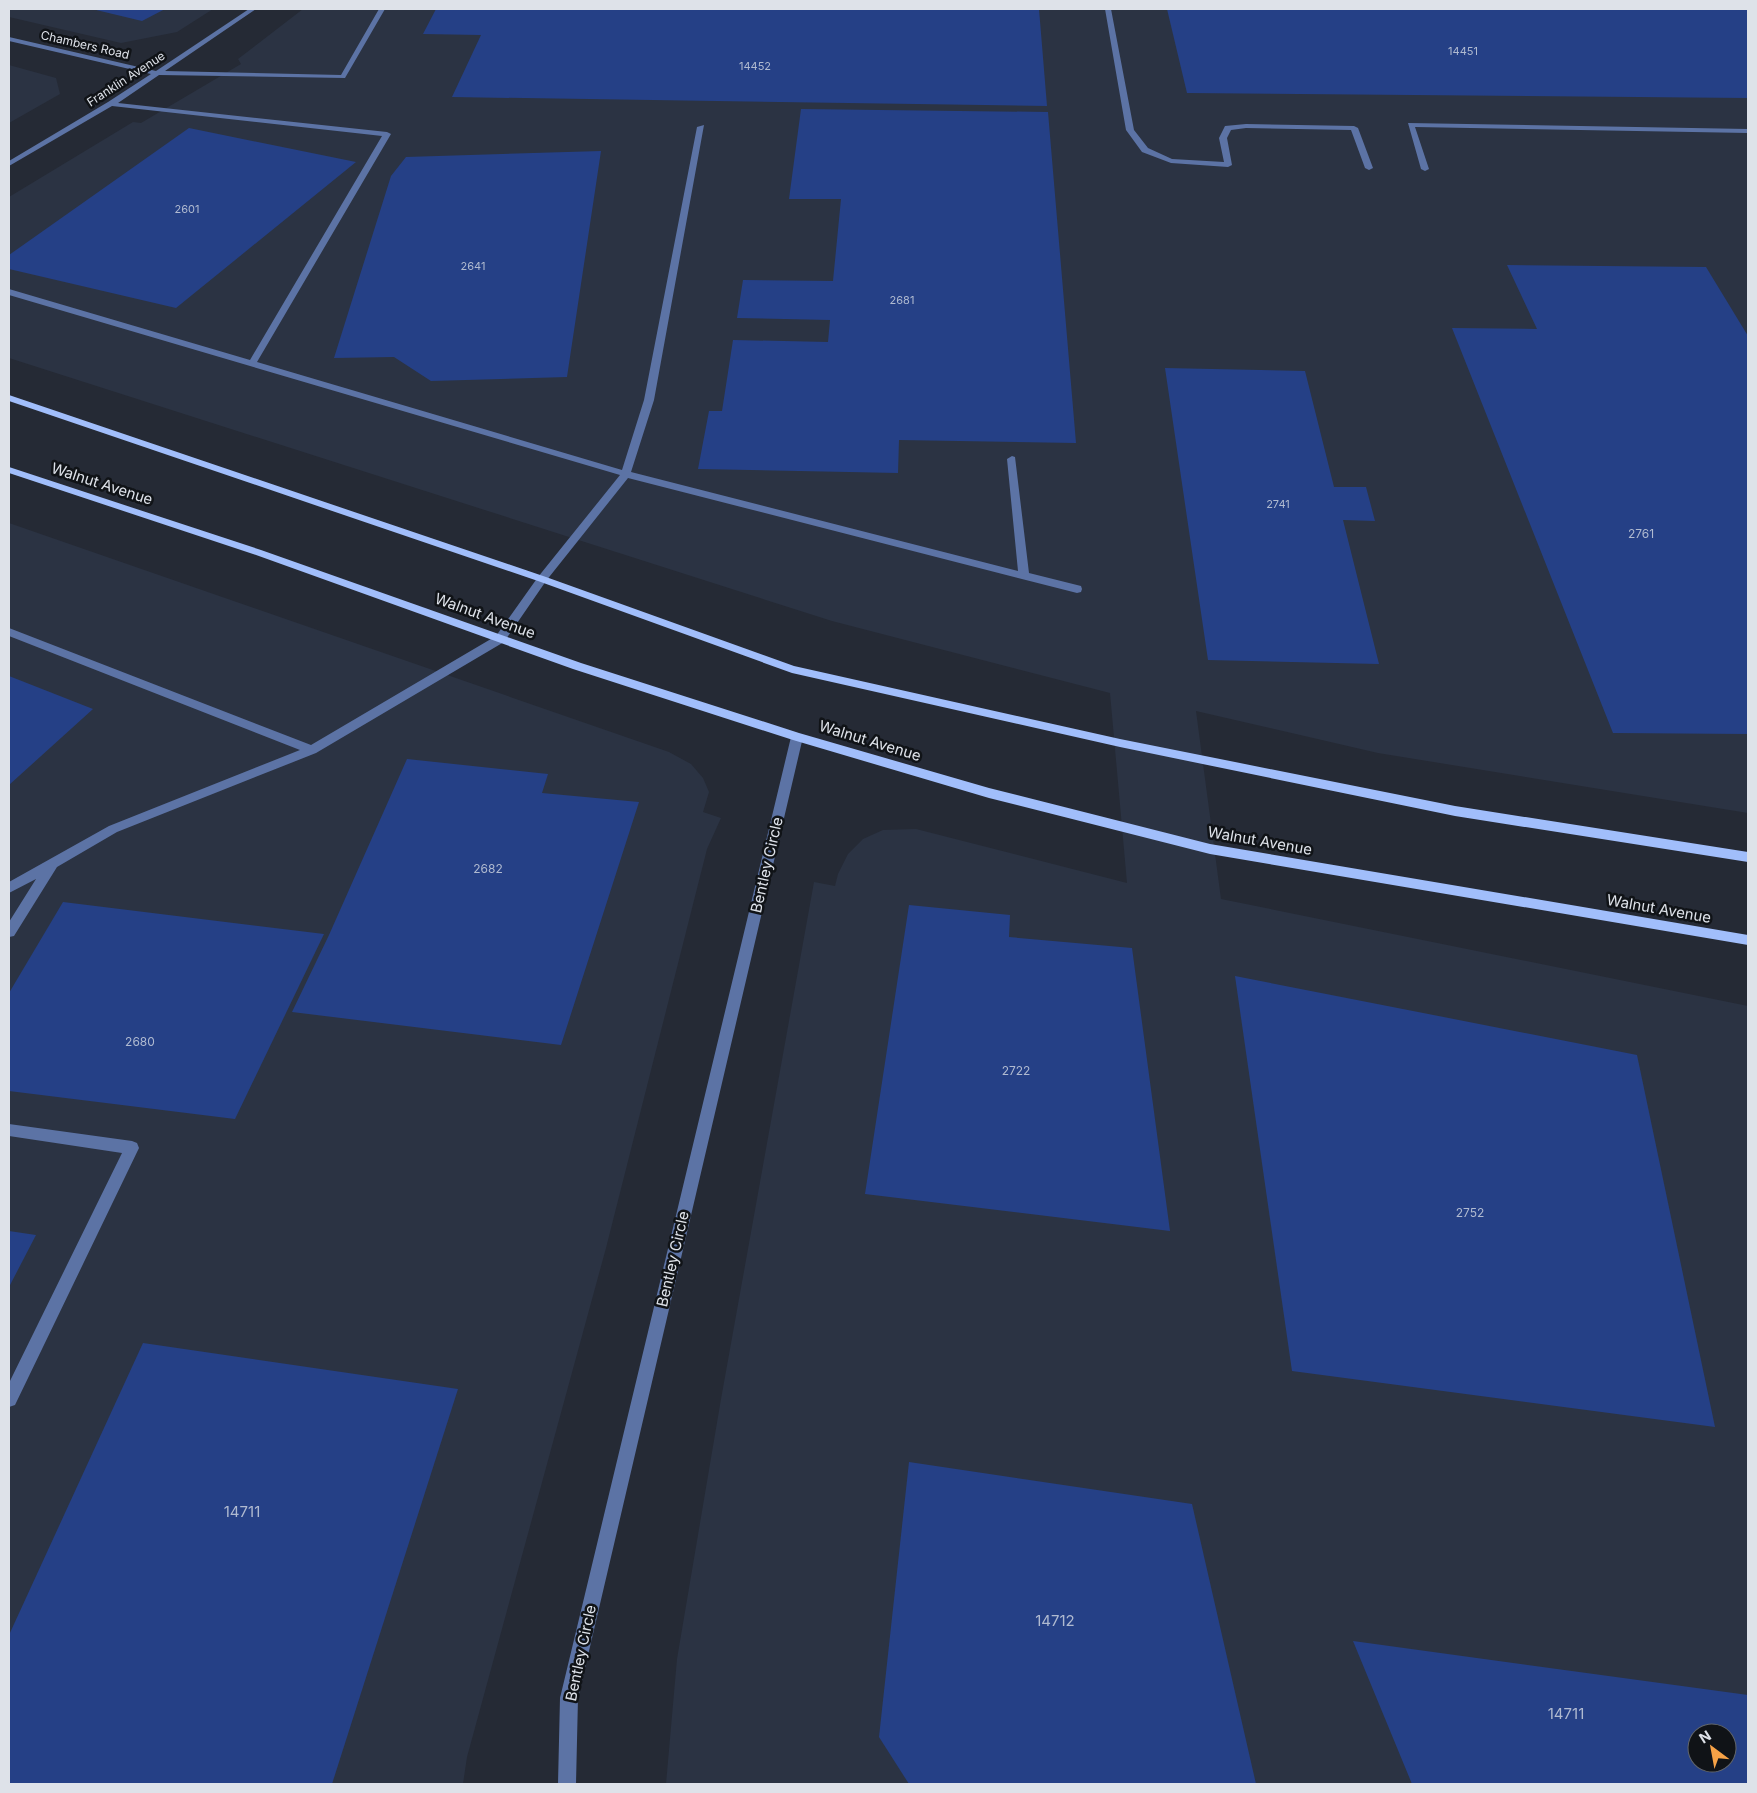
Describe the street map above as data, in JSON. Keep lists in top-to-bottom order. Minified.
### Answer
{"streets":{"main road":["Walnut Avenue"],"street":["Chambers Road","Franklin Avenue","Bentley Circle"]},"crossings":[["Chambers Road","Franklin Avenue"],["Walnut Avenue","Bentley Circle"]],"house_numbers":["14451","14452","2601","2641","2681","2741","2761","2682","2680","2722","2752","14711","14712","14711"],"north":"top left"}
